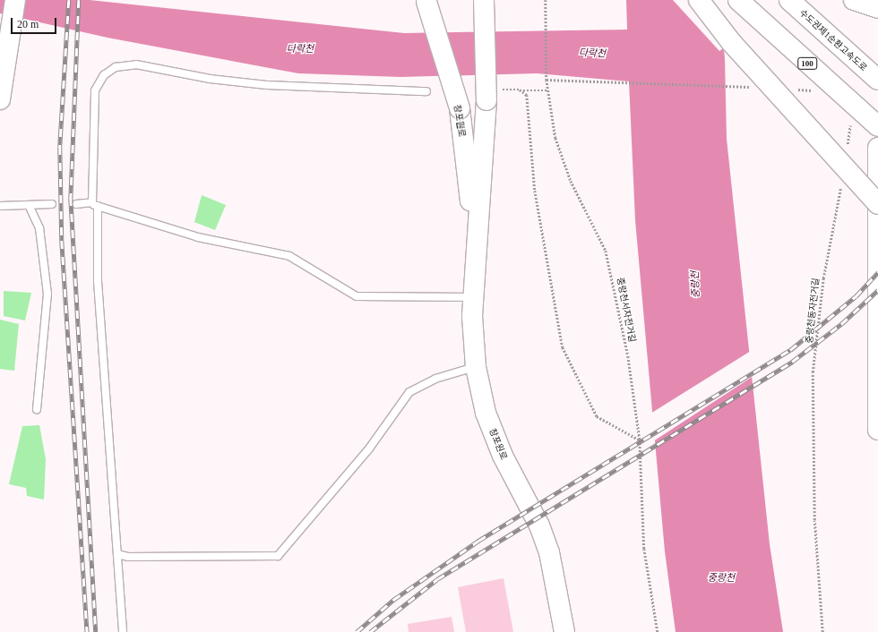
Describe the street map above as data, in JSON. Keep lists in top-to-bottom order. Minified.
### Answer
{"streets":{"main road":["수도권제1순환고속도로","100","창포원로"],"path":["중랑천서자전거길","중랑천동자전거길"]},"water":["다락천","중랑천"],"scale_bar":"20 m"}
